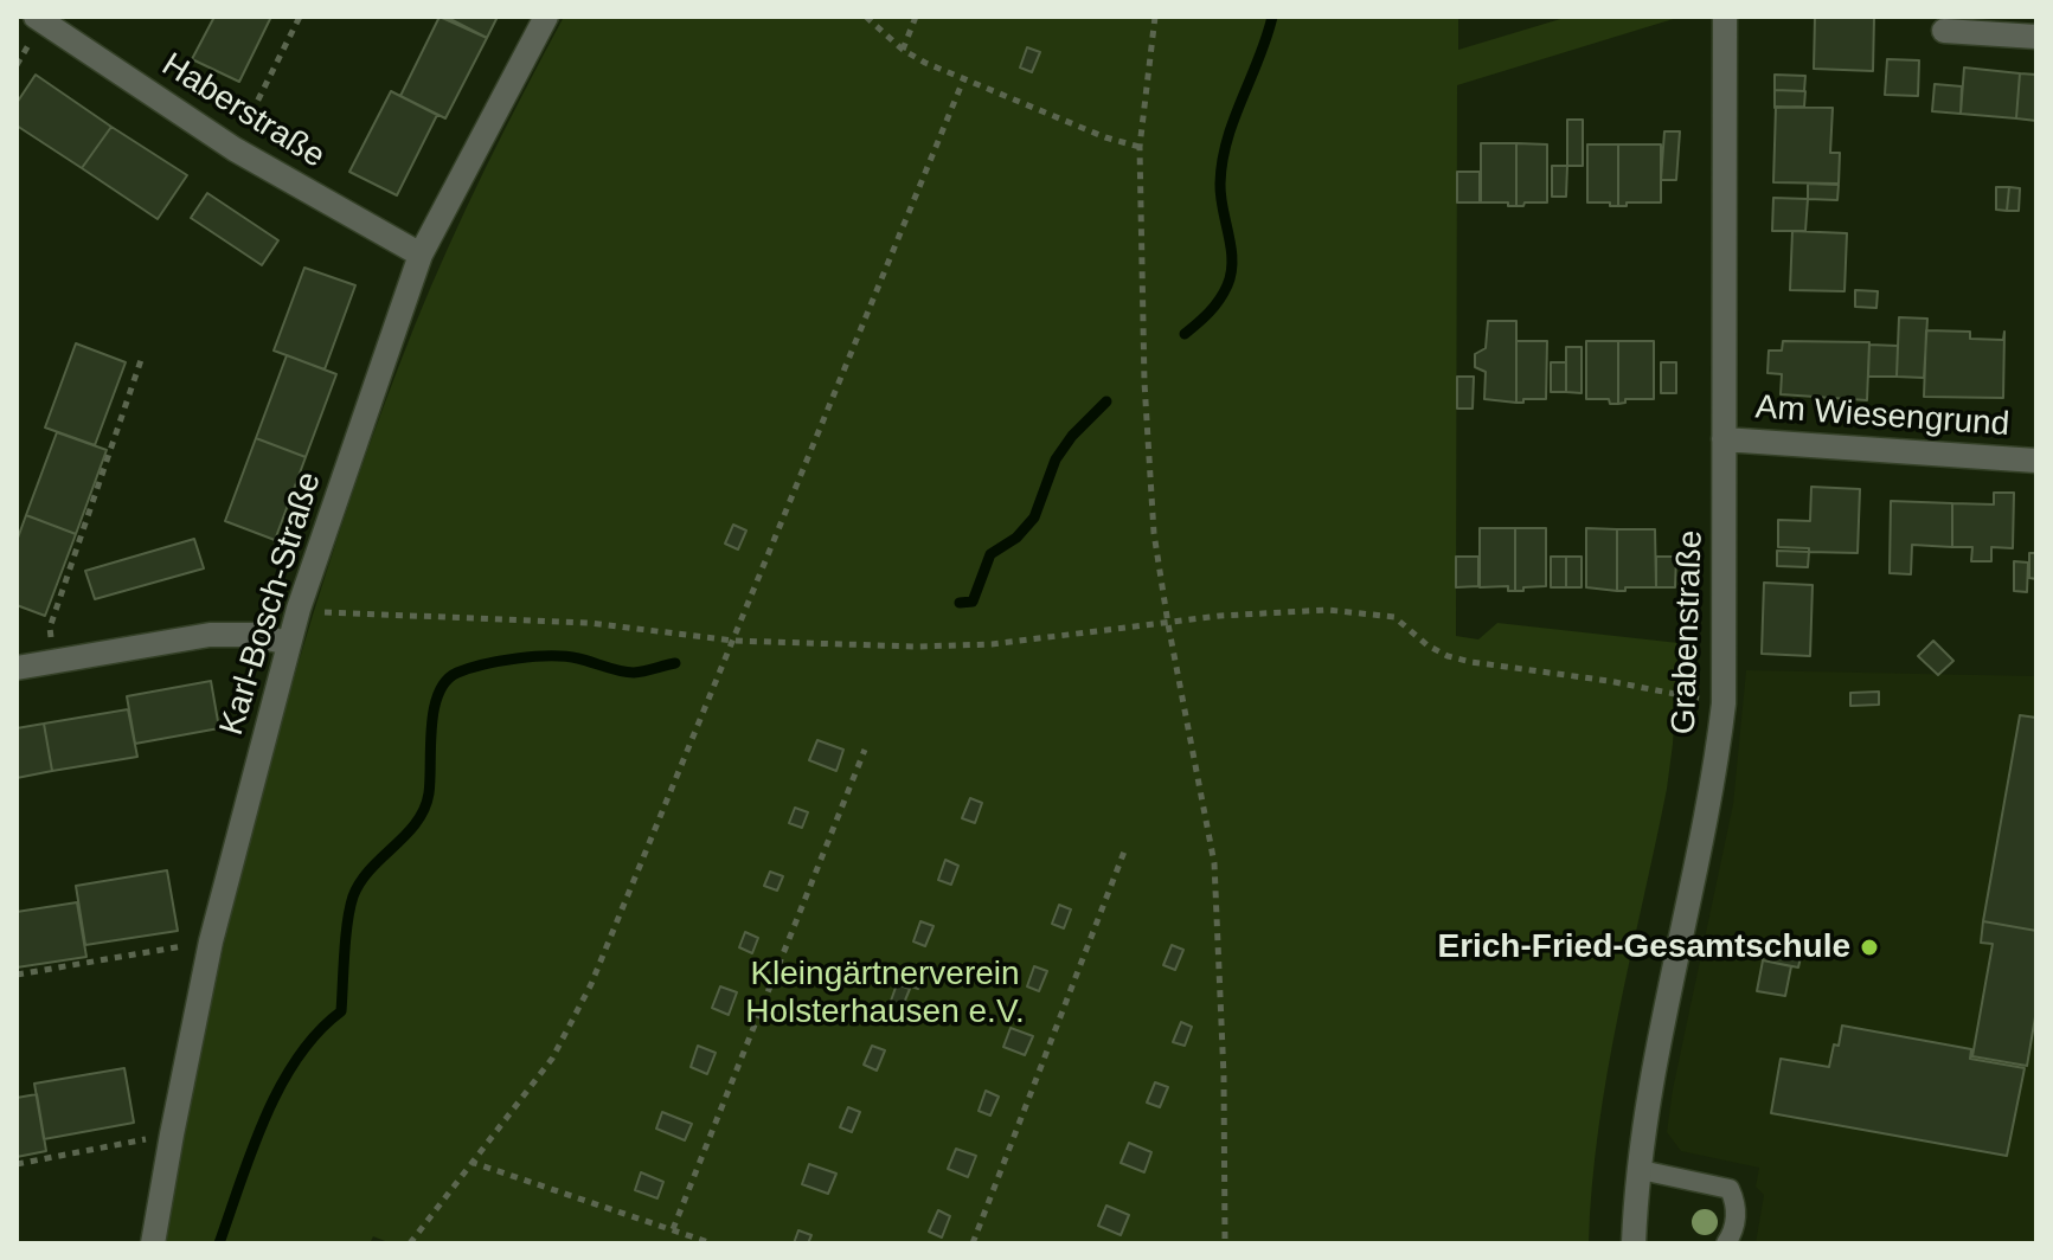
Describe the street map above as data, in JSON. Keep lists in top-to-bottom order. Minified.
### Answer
{"streets":{"street":["Haberstraße","Am Wiesengrund","Karl-Bosch-Straße","Grabenstraße"]},"crossings":[["Haberstraße","Karl-Bosch-Straße"],["Am Wiesengrund","Grabenstraße"]],"parks":["Kleingärtnerverein Holsterhausen e.V."],"places":["Erich-Fried-Gesamtschule"]}
